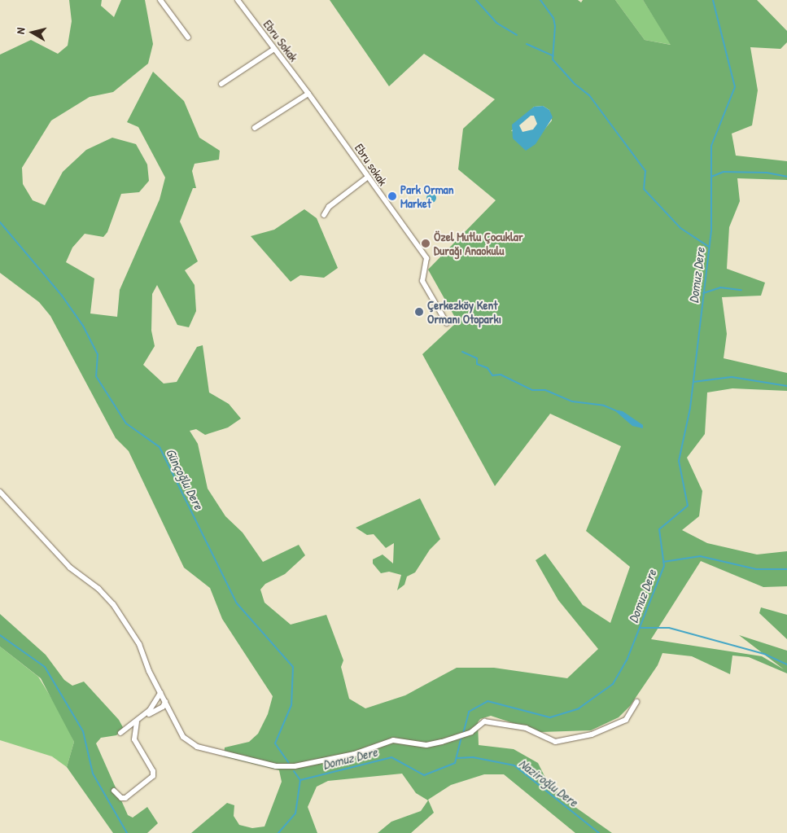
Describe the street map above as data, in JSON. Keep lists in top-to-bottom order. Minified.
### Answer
{"streets":{"street":["Ebru Sokak","Ebru sokak"]},"crossings":[["Ebru Sokak","Ebru sokak"]],"water":["Domuz Dere","Günçoğlu Dere","Naziroğlu Dere"],"places":["Park Orman Market","Özel Mutlu Çocuklar Durağı Anaokulu","Çerkezköy Kent Ormanı Otoparkı"],"north":"left"}
